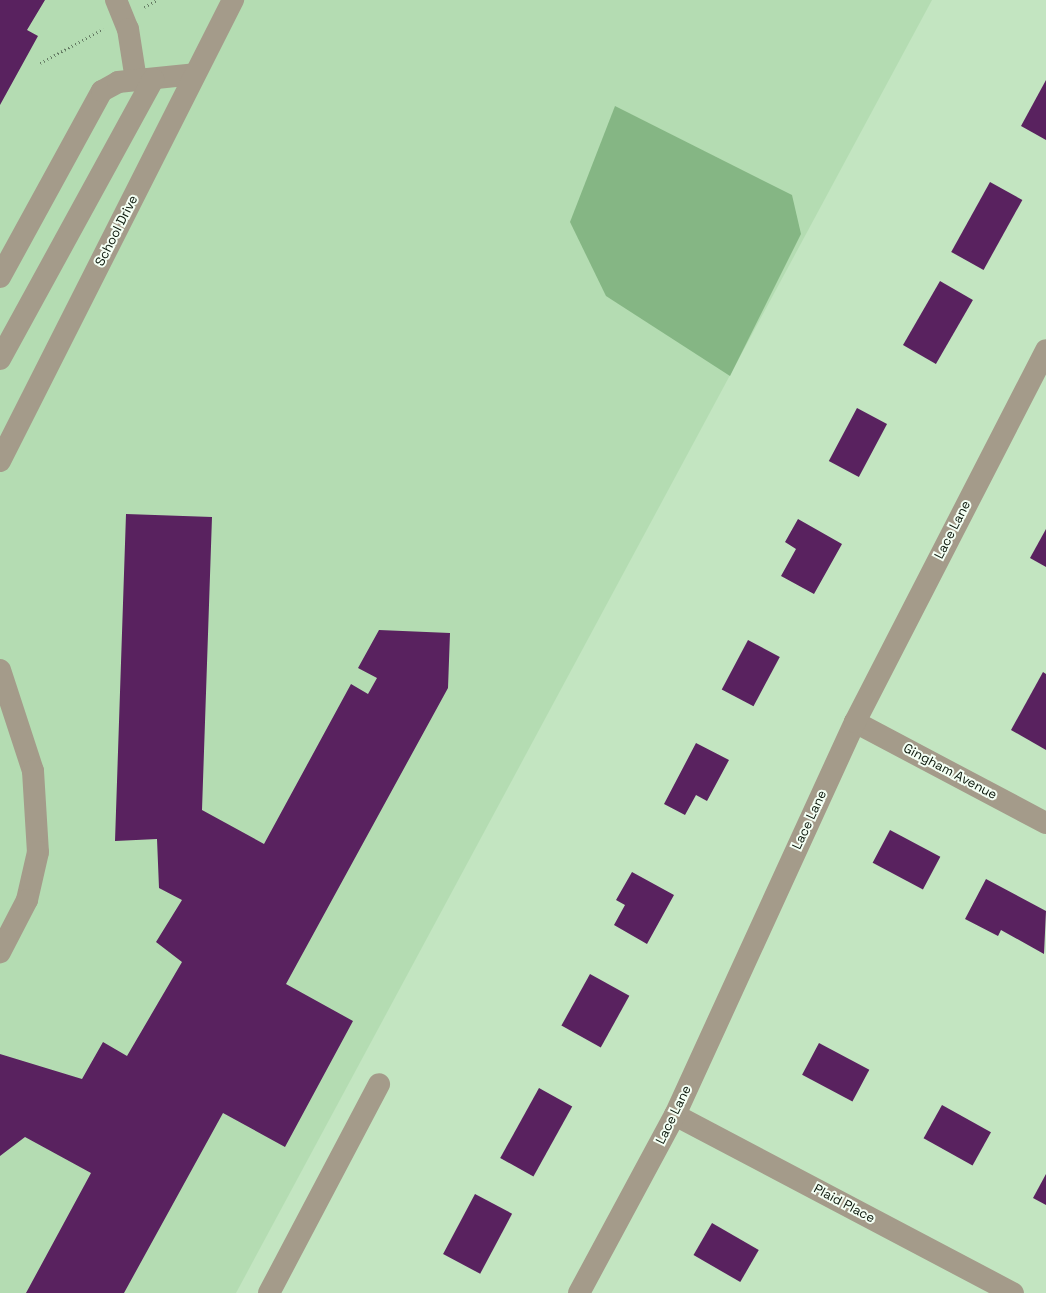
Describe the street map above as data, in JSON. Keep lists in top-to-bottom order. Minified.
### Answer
{"streets":{"street":["School Drive","Lace Lane","Gingham Avenue","Plaid Place"]},"crossings":[["Lace Lane","Gingham Avenue"],["Lace Lane","Plaid Place"]]}
